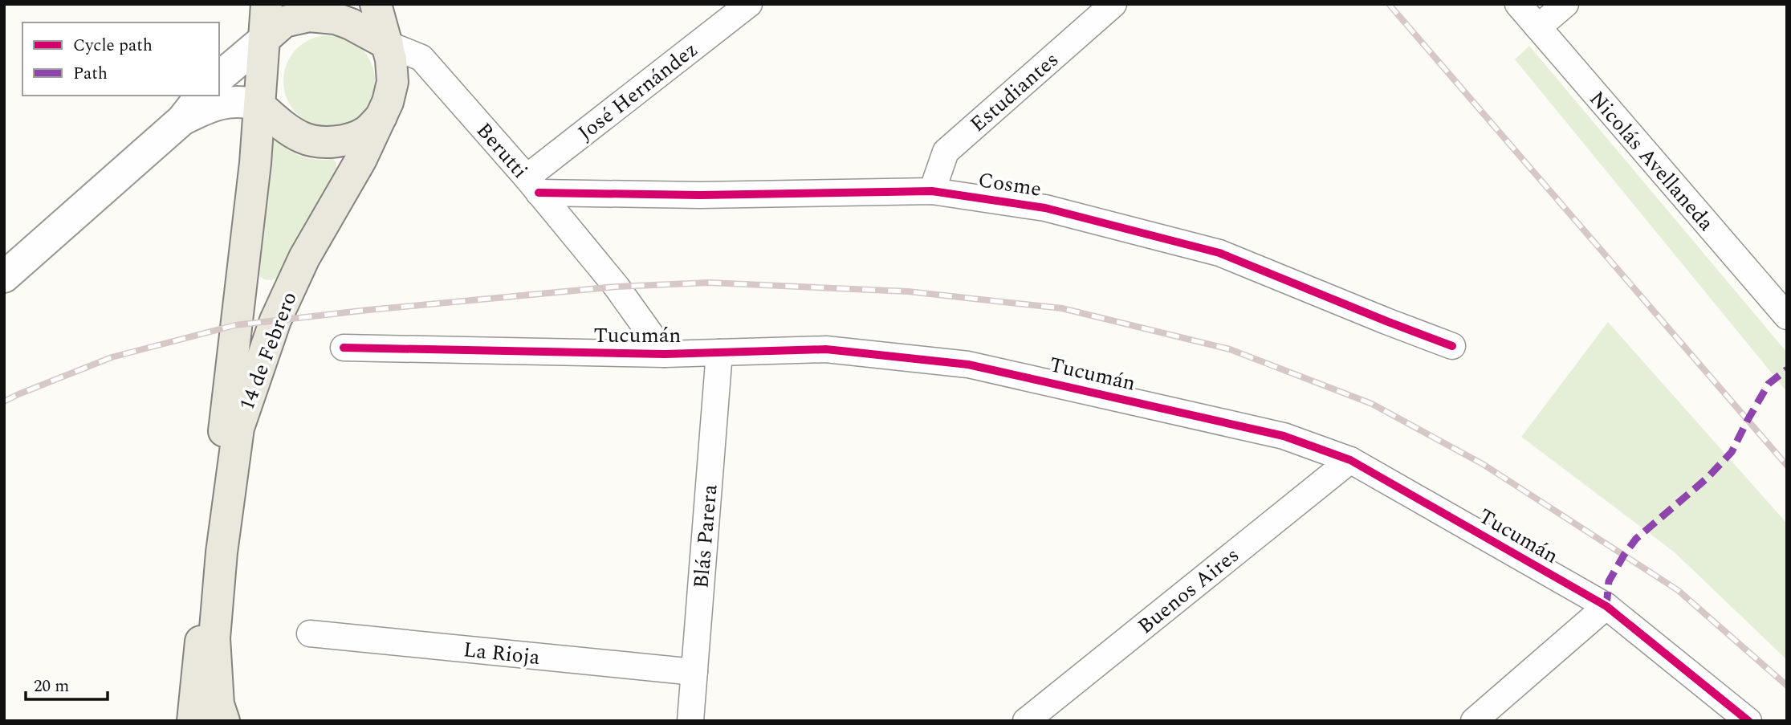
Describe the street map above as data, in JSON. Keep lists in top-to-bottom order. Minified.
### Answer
{"streets":{"main road":["14 de Febrero"],"street":["José Hernández","Estudiantes","Berutti","Nicolás Avellaneda","Cosme","Tucumán","Blás Parera","Buenos Aires","La Rioja"]},"crossings":[["José Hernández","Berutti"],["José Hernández","Cosme"],["Estudiantes","Cosme"],["Berutti","Cosme"],["Berutti","Tucumán"],["Berutti","14 de Febrero"],["Tucumán","Blás Parera"],["Tucumán","Buenos Aires"],["Blás Parera","La Rioja"]],"legend":["Cycle path","Path"],"scale_bar":"20 m"}
